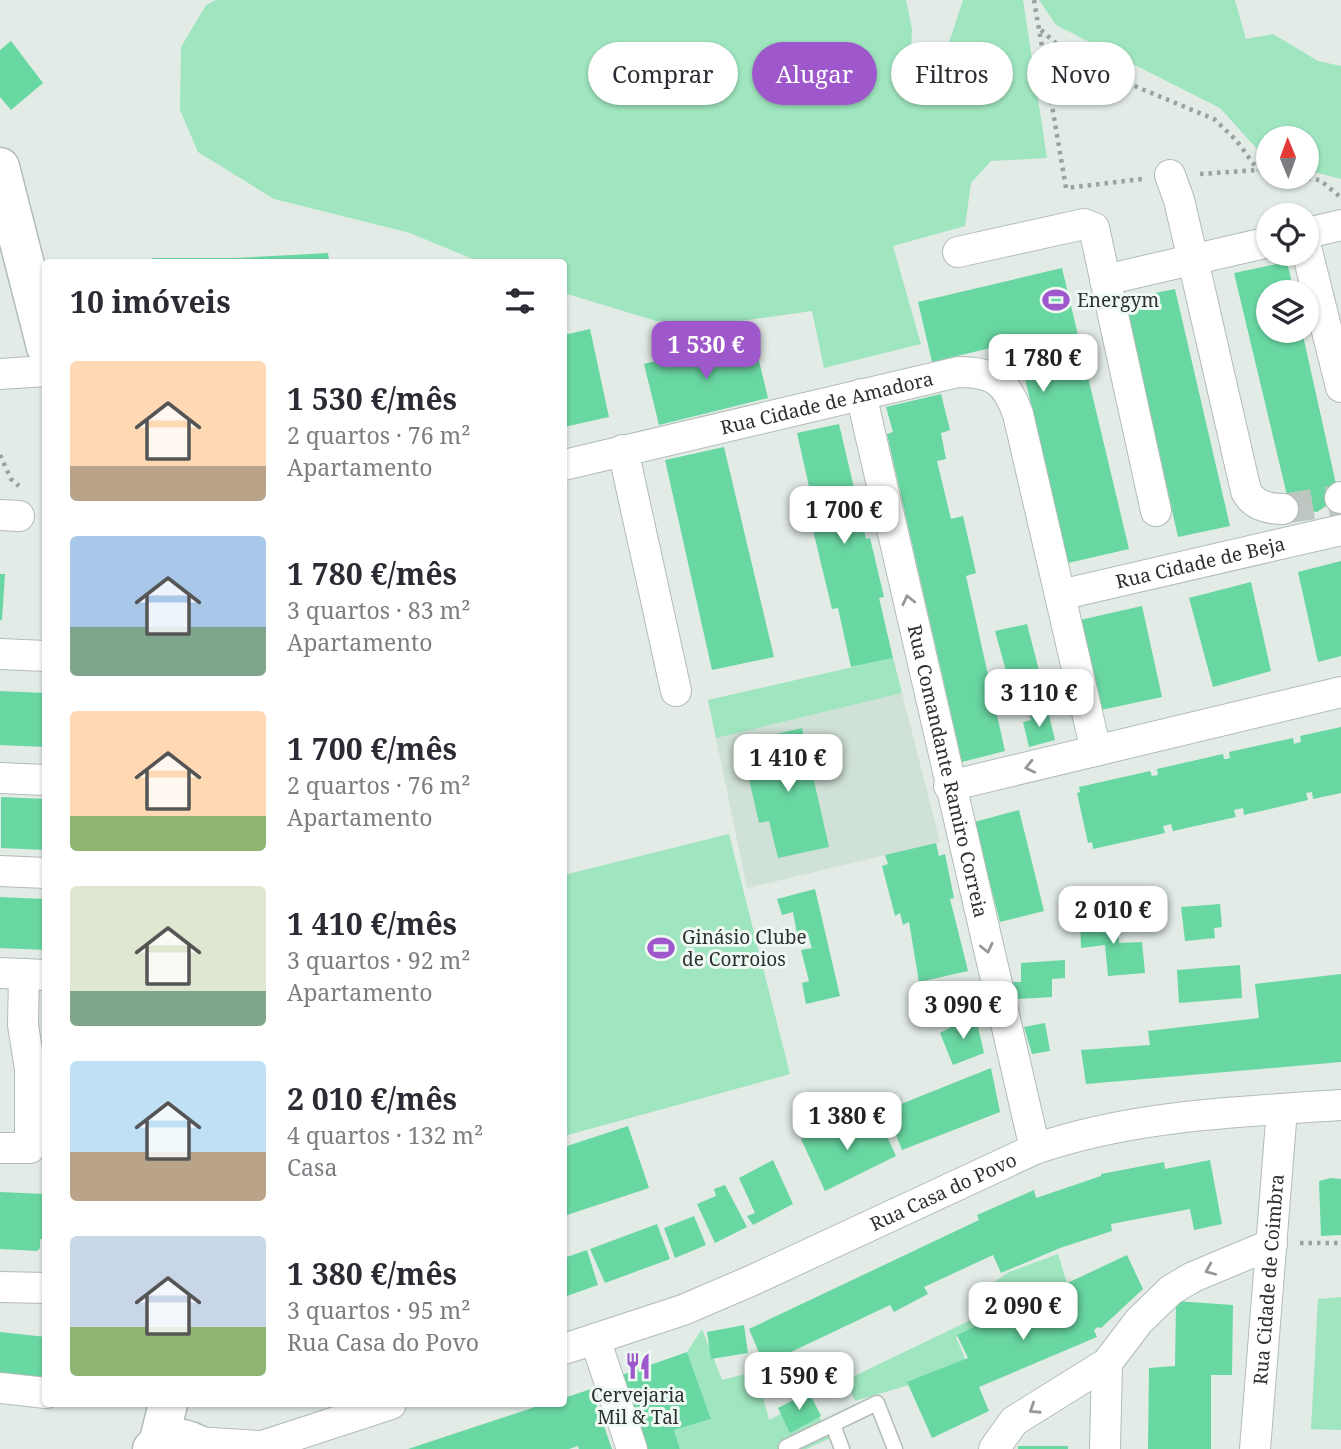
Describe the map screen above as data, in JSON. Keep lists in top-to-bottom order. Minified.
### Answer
{"streets":{"street":["Rua Cidade de Amadora","Rua Cidade de Beja","Rua Comandante Ramiro Correia","Rua Casa do Povo","Rua Cidade de Coimbra"]},"crossings":[["Rua Cidade de Amadora","Rua Cidade de Beja"],["Rua Cidade de Amadora","Rua Comandante Ramiro Correia"],["Rua Comandante Ramiro Correia","Rua Casa do Povo"],["Rua Casa do Povo","Rua Cidade de Coimbra"]],"places":{"sports":["Energym","Ginásio Clube de Corroios"],"restaurant":["Cervejaria Mil & Tal"]},"north":"top","page":{"chip":["Comprar","Alugar","Filtros","Novo"],"heading":"10 imóveis","price":["1 530 €","1 780 €","1 700 €","3 110 €","1 410 €","2 010 €","3 090 €","1 380 €","2 090 €","1 590 €"],"list":[{"name":"1 530 €/mês","note":"2 quartos · 76 m² · Apartamento"},{"name":"1 780 €/mês","note":"3 quartos · 83 m² · Apartamento"},{"name":"1 700 €/mês","note":"2 quartos · 76 m² · Apartamento"},{"name":"1 410 €/mês","note":"3 quartos · 92 m² · Apartamento"},{"name":"2 010 €/mês","note":"4 quartos · 132 m² · Casa"},{"name":"1 380 €/mês","note":"3 quartos · 95 m² · Rua Casa do Povo"}]}}
